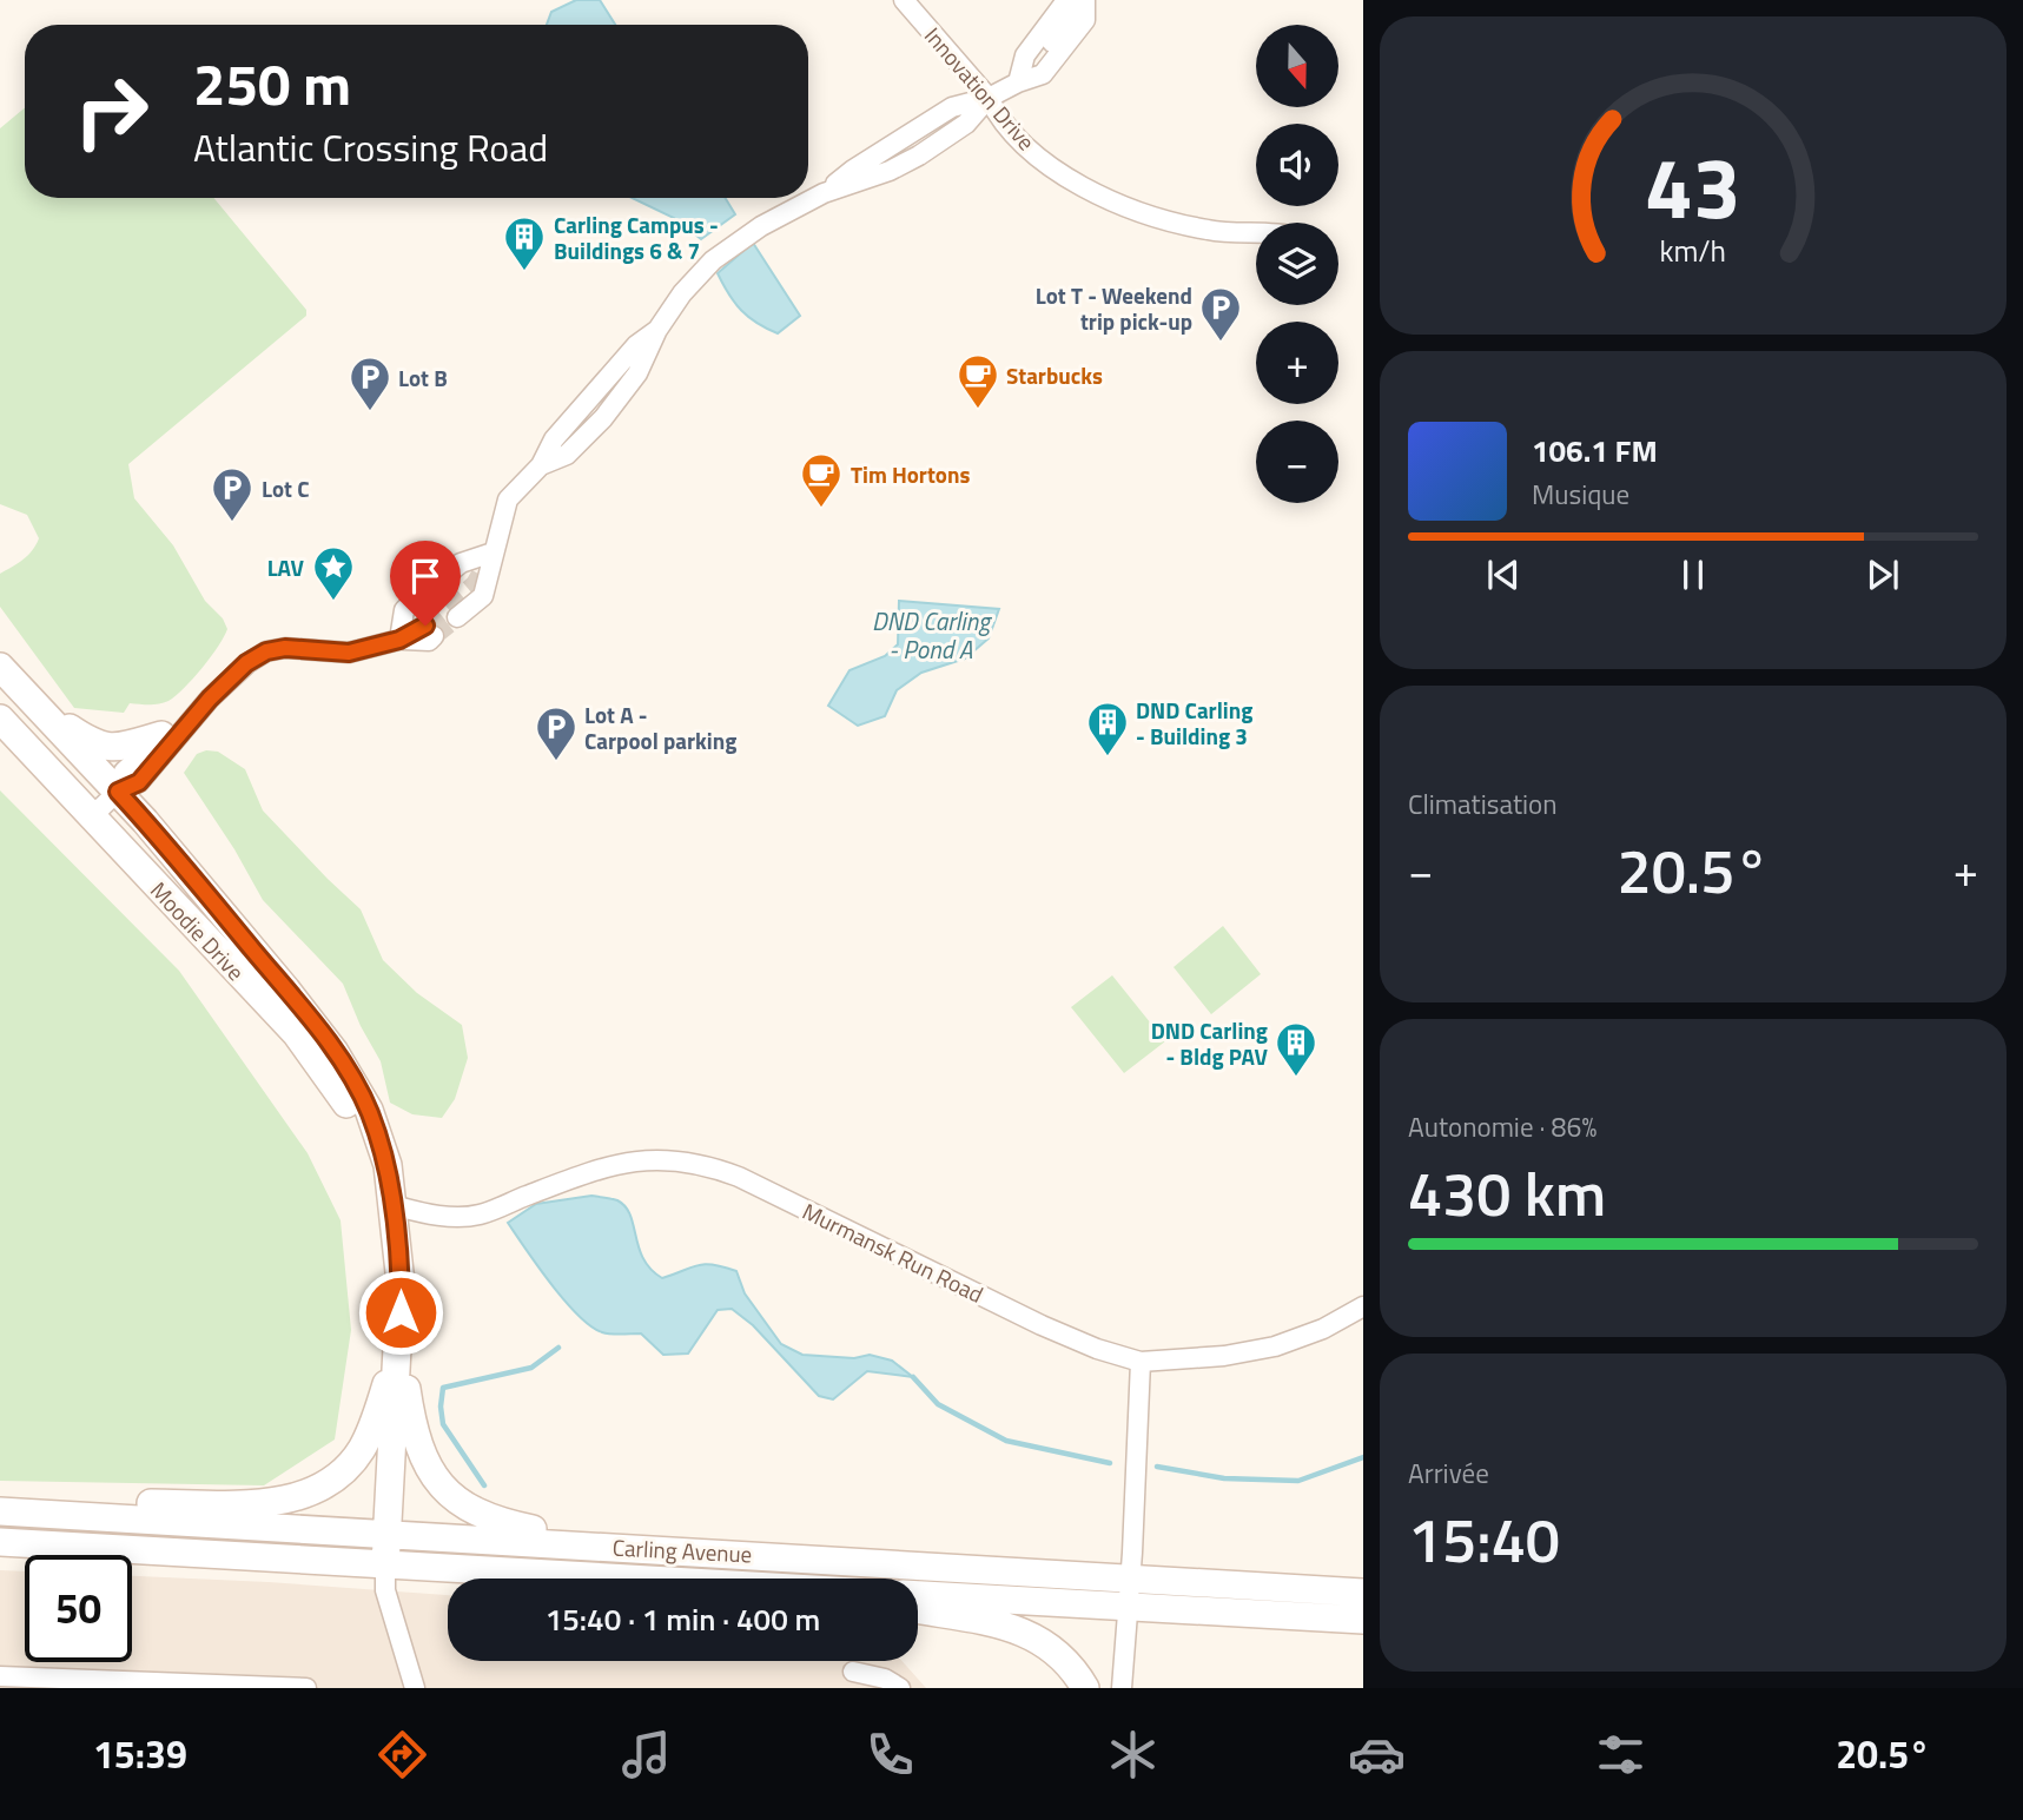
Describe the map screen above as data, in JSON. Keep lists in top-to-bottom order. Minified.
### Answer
{"streets":{"main road":["Moodie Drive","Carling Avenue"],"street":["Innovation Drive","Murmansk Run Road"]},"crossings":[["Moodie Drive","Murmansk Run Road"],["Moodie Drive","Carling Avenue"]],"water":["DND Carling - Pond A"],"places":{"building":["Carling Campus - Buildings 6 & 7","DND Carling - Building 3","DND Carling - Bldg PAV"],"parking":["Lot T - Weekend trip pick-up","Lot B","Lot C","Lot A - Carpool parking"],"cafe":["Starbucks","Tim Hortons"],"place":["LAV"]},"north":"bottom","page":{"map_buttons":["+","−"],"turn":["250 m","Atlantic Crossing Road"],"song":["106.1 FM","Musique"],"tile":["Climatisation",["Autonomie · 86%","430 km"],["Arrivée","15:40"]],"heat":["−","20.5°","+"],"limit":"50","trip":"15:40 · 1 min · 400 m","tabs":["15:39","20.5°"],"gauge":["43","km/h"]}}
